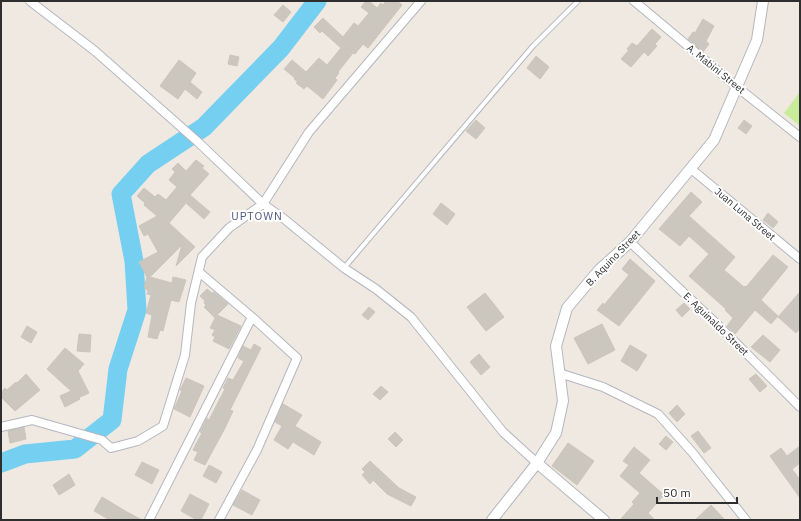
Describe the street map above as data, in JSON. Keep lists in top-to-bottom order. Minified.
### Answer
{"streets":{"street":["A. Mabini Street","Juan Luna Street","B. Aquino Street","E. Aguinaldo Street"]},"crossings":[["A. Mabini Street","B. Aquino Street"],["Juan Luna Street","B. Aquino Street"],["B. Aquino Street","E. Aguinaldo Street"]],"districts":["UPTOWN"],"scale_bar":"50 m"}
